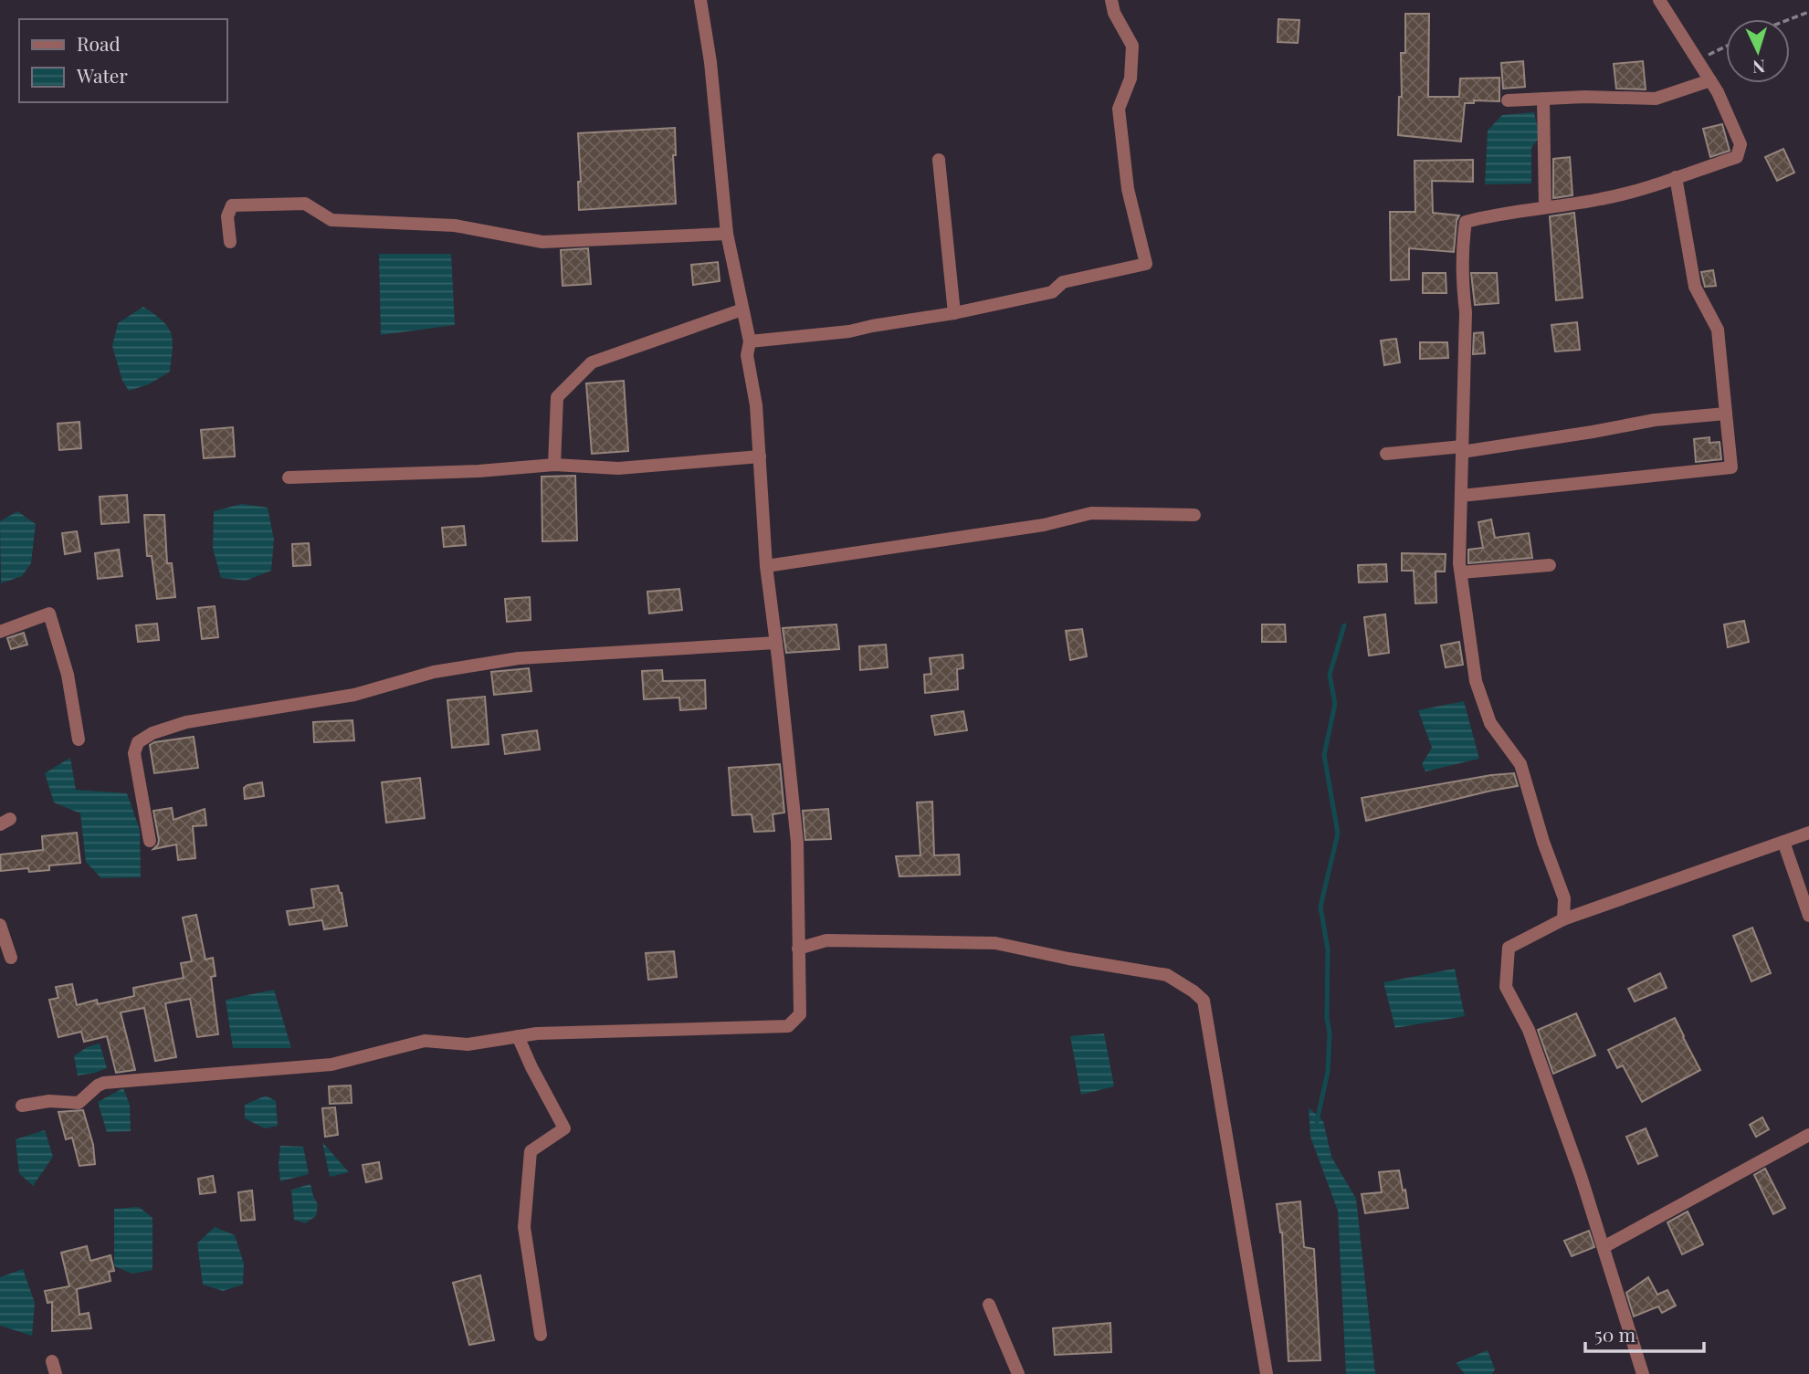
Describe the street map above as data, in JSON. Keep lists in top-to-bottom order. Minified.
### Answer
{"legend":["Road","Water"],"scale_bar":"50 m","north":"bottom"}
